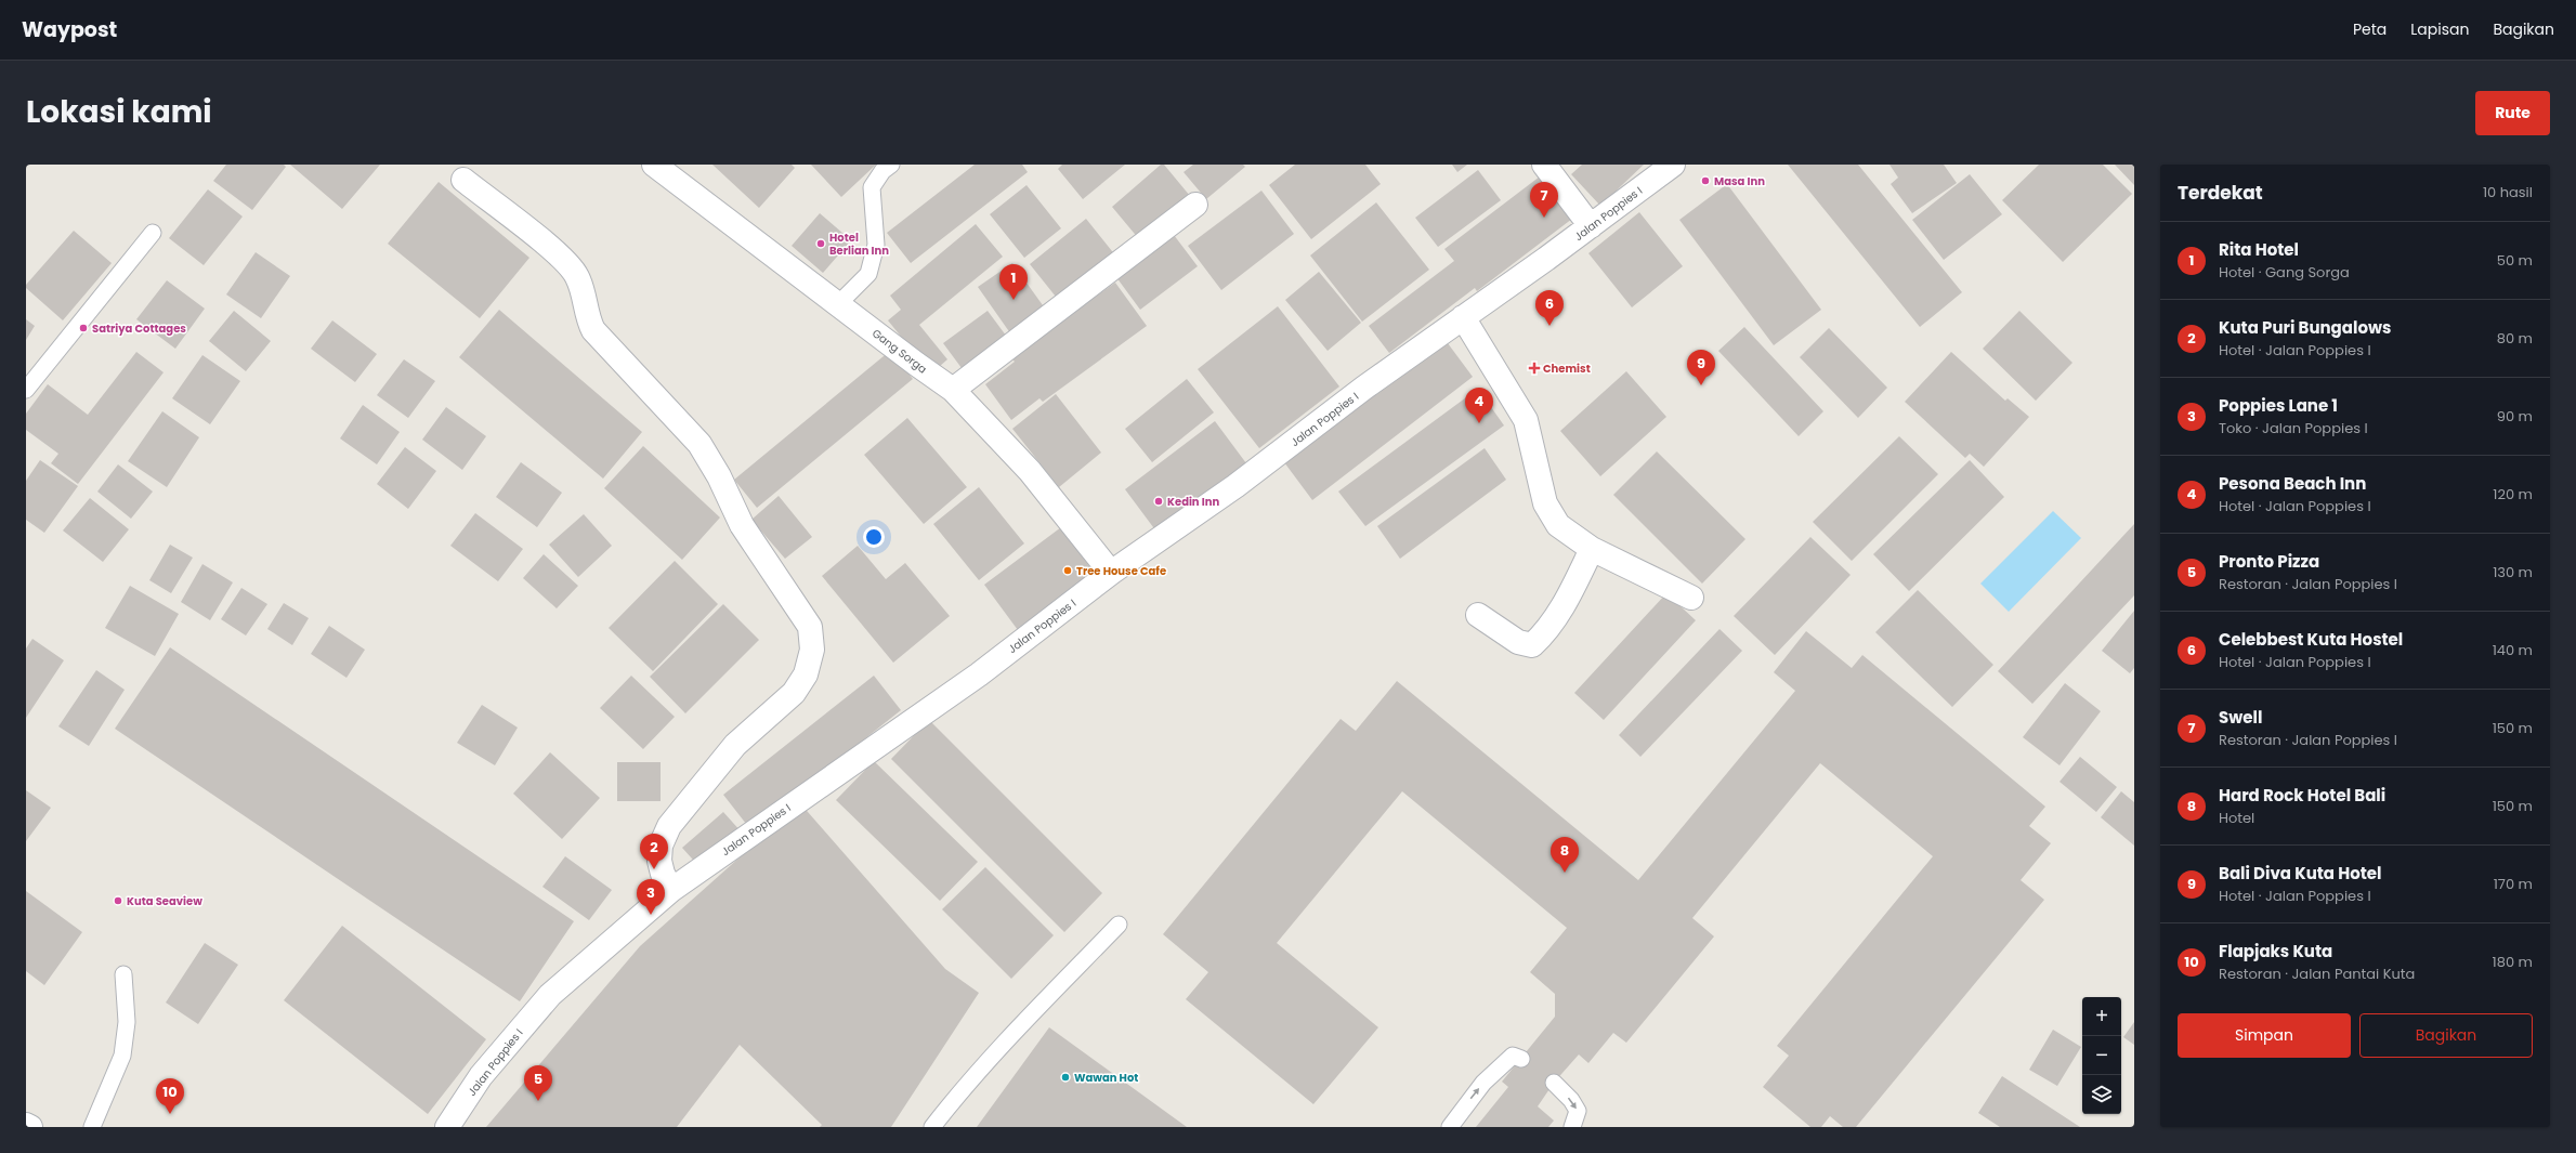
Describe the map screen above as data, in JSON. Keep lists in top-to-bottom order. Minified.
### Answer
{"streets":{"street":["Jalan Poppies I","Gang Sorga"]},"crossings":[["Jalan Poppies I","Gang Sorga"]],"places":{"other":["Masa Inn","Hotel Berlian Inn","Satriya Cottages","Kedin Inn","Tree House Cafe","Kuta Seaview","Wawan Hot"],"health":["Chemist"]},"page":{"header":"Waypost","nav":["Peta","Lapisan","Bagikan"],"title":"Lokasi kami","buttons":["Rute",["Simpan","Bagikan"]],"heading":["Terdekat","10 hasil"],"pins":["7","1","6","9","4","2","8","3","5","10"],"list":[{"mark":"1","name":"Rita Hotel","note":"Hotel · Gang Sorga","value":"50 m"},{"mark":"2","name":"Kuta Puri Bungalows","note":"Hotel · Jalan Poppies I","value":"80 m"},{"mark":"3","name":"Poppies Lane 1","note":"Toko · Jalan Poppies I","value":"90 m"},{"mark":"4","name":"Pesona Beach Inn","note":"Hotel · Jalan Poppies I","value":"120 m"},{"mark":"5","name":"Pronto Pizza","note":"Restoran · Jalan Poppies I","value":"130 m"},{"mark":"6","name":"Celebbest Kuta Hostel","note":"Hotel · Jalan Poppies I","value":"140 m"},{"mark":"7","name":"Swell","note":"Restoran · Jalan Poppies I","value":"150 m"},{"mark":"8","name":"Hard Rock Hotel Bali","note":"Hotel","value":"150 m"},{"mark":"9","name":"Bali Diva Kuta Hotel","note":"Hotel · Jalan Poppies I","value":"170 m"},{"mark":"10","name":"Flapjaks Kuta","note":"Restoran · Jalan Pantai Kuta","value":"180 m"}],"map_buttons":["+","−"]}}
